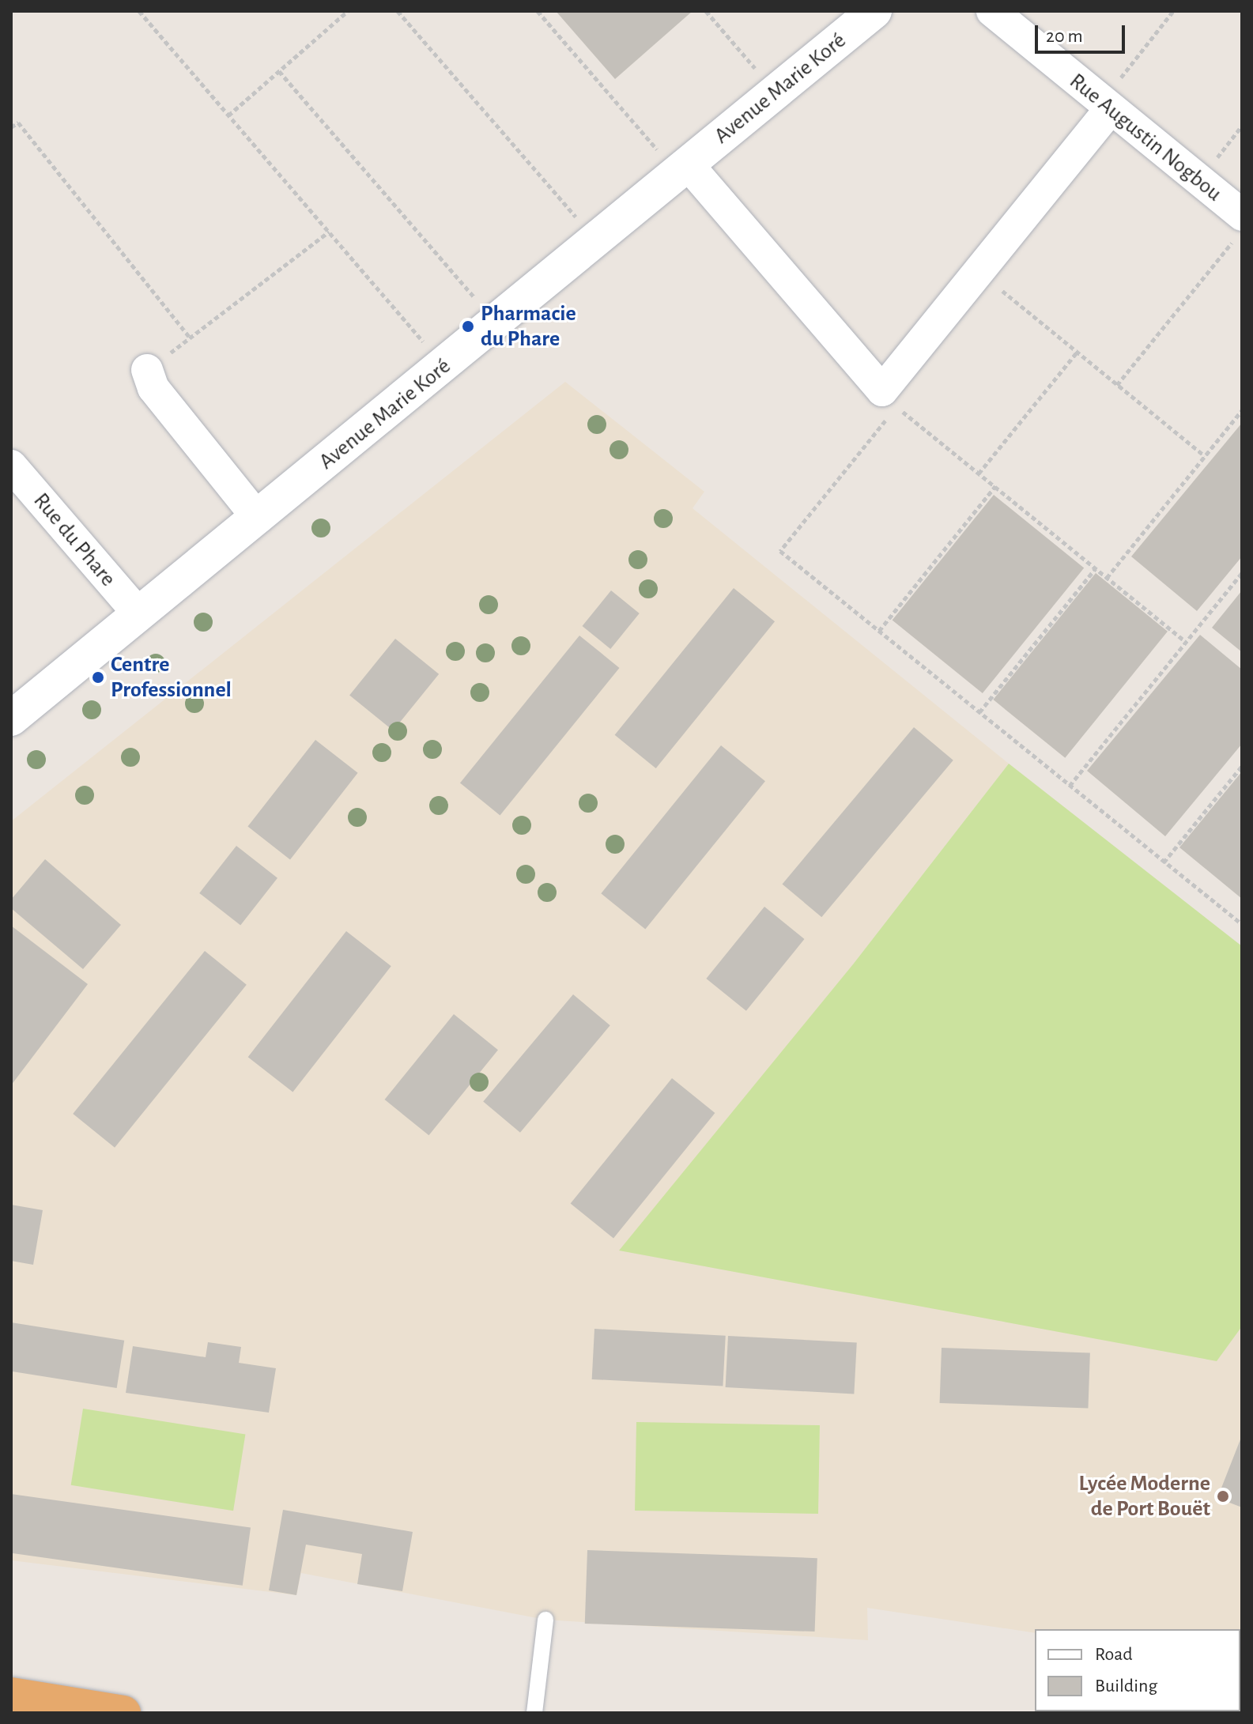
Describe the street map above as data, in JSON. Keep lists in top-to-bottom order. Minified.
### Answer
{"streets":{"main road":["Avenue Marie Koré"],"street":["Rue Augustin Nogbou","Rue du Phare"]},"crossings":[["Avenue Marie Koré","Rue du Phare"]],"places":["Pharmacie du Phare","Centre Professionnel","Lycée Moderne de Port Bouët"],"legend":["Road","Building"],"scale_bar":"20 m"}
